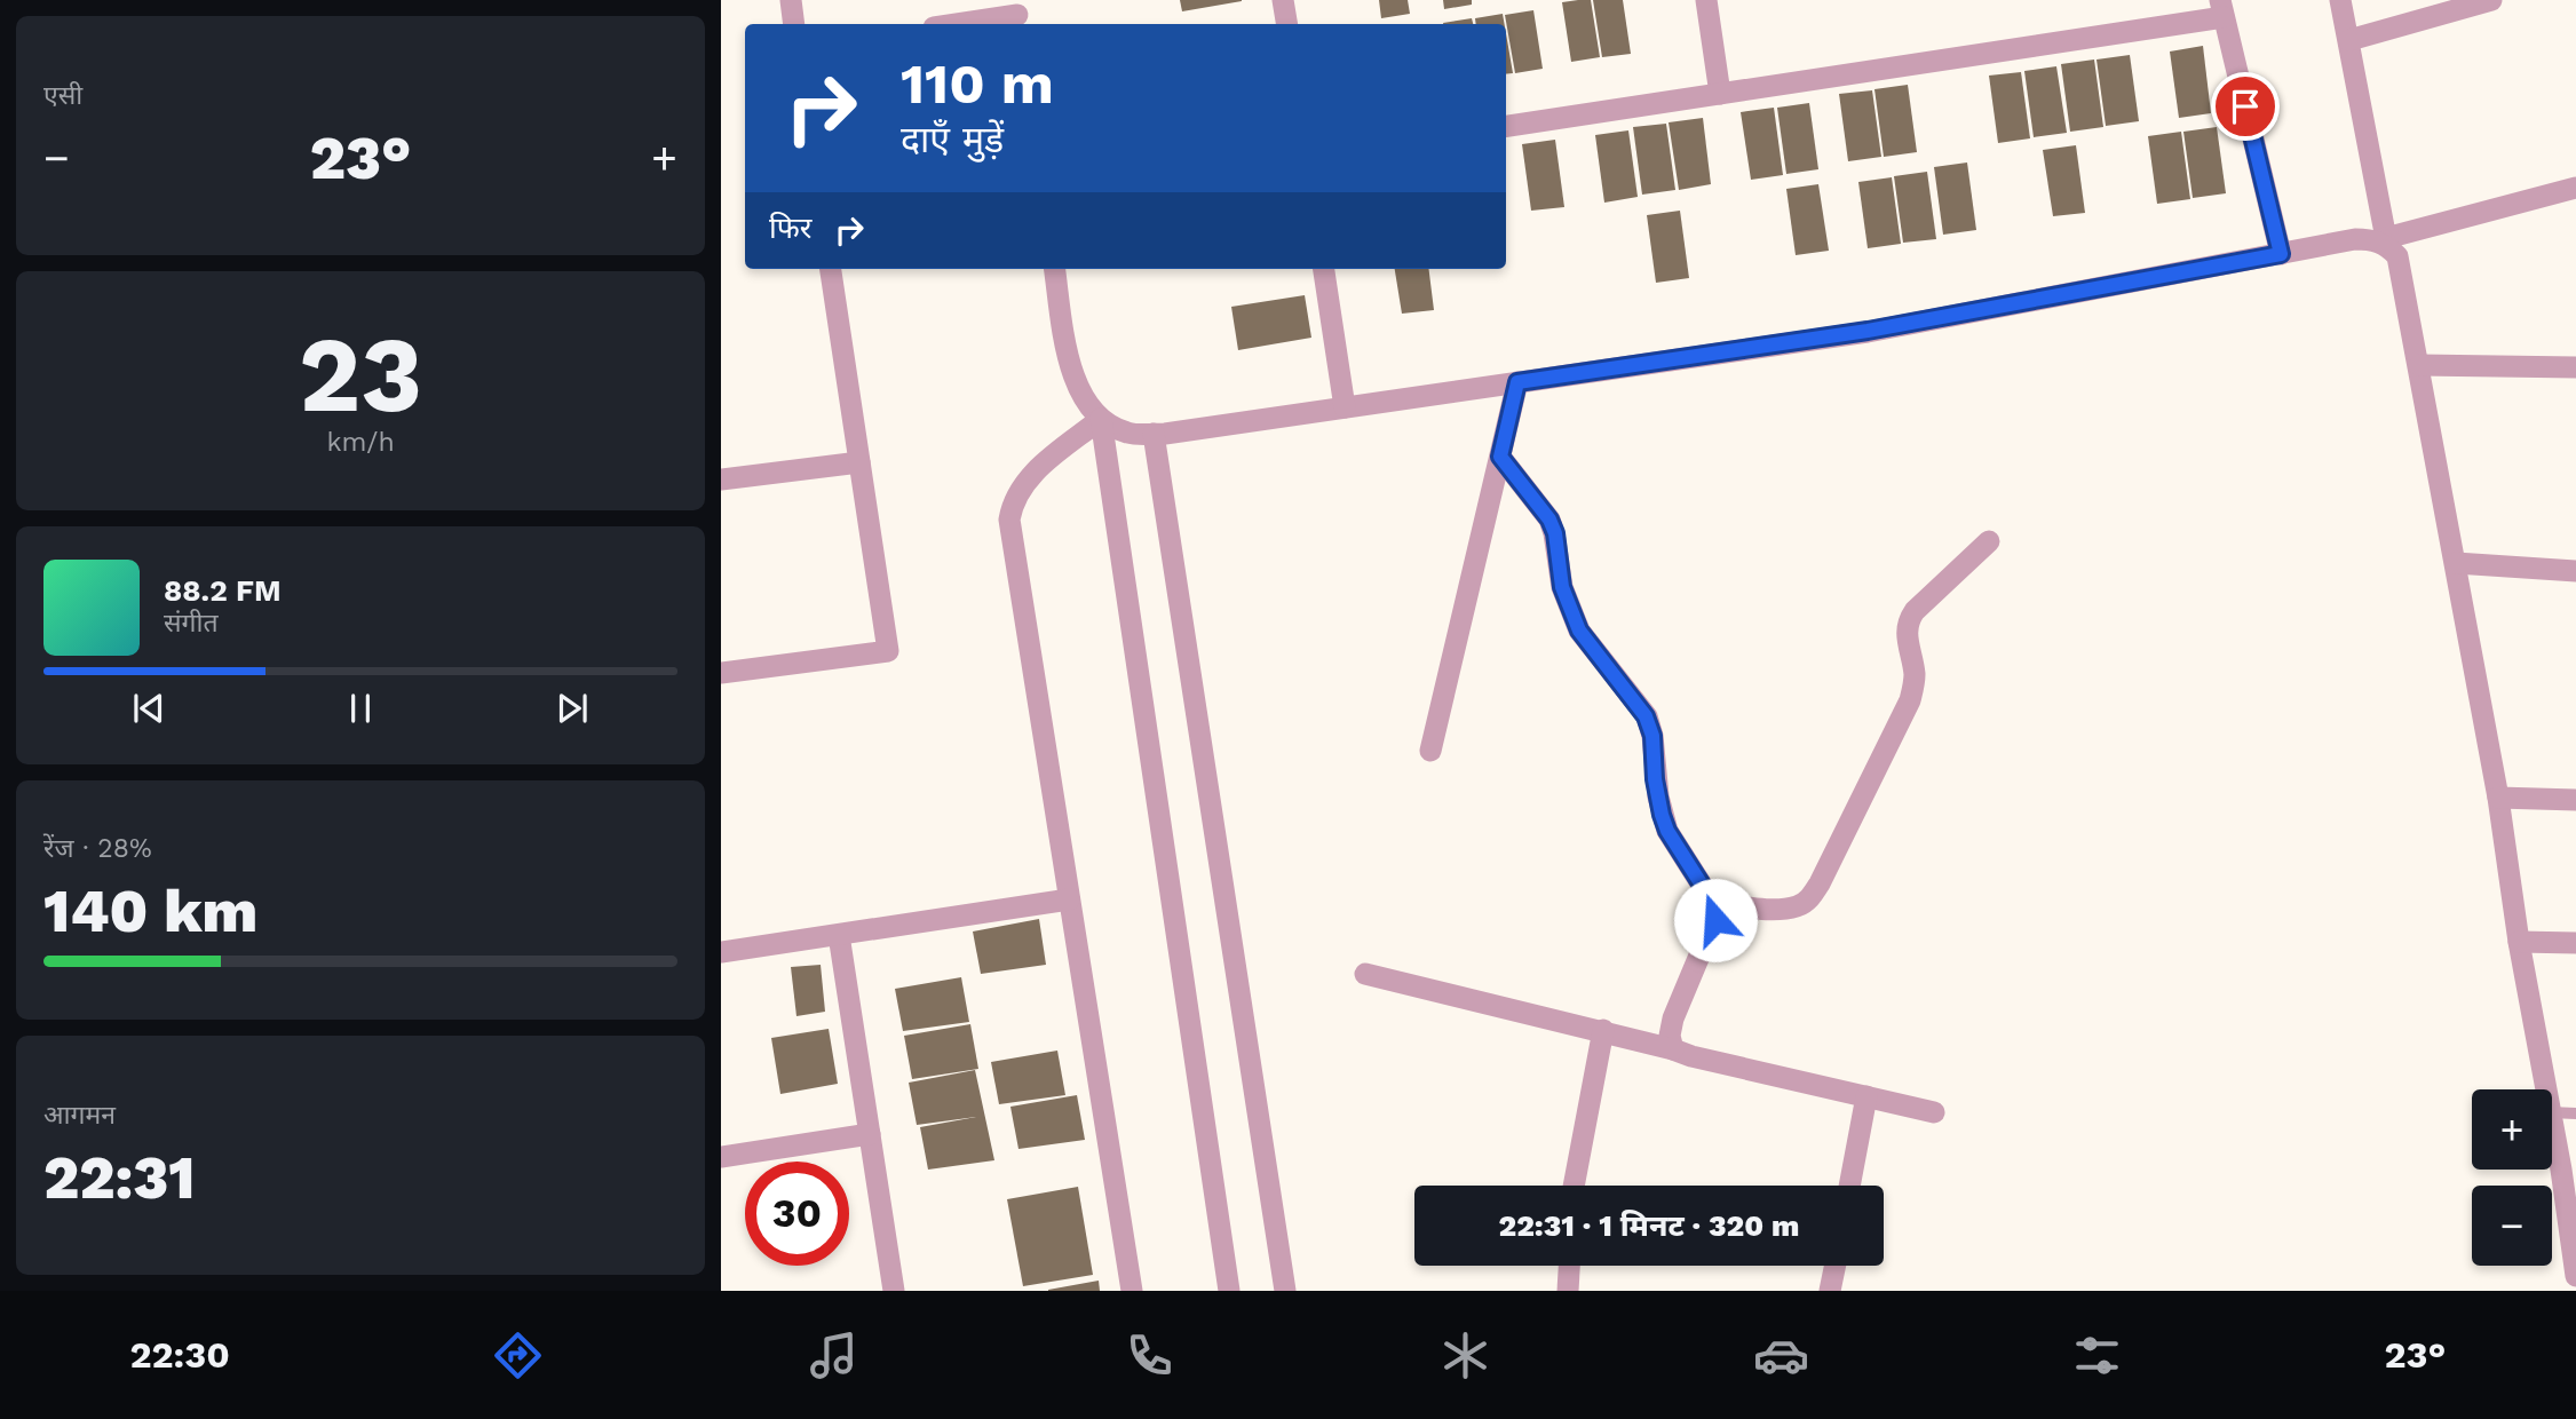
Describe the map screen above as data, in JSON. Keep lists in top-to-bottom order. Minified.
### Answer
{"page":{"tile":["एसी",["23","km/h"],["रेंज · 28%","140 km"],["आगमन","22:31"]],"turn":["110 m","दाएँ मुड़ें"],"heat":["−","23°","+"],"then":"फिर","song":["88.2 FM","संगीत"],"map_buttons":["+","−"],"limit":"30","trip":"22:31 · 1 मिनट · 320 m","tabs":["22:30","23°"]}}
